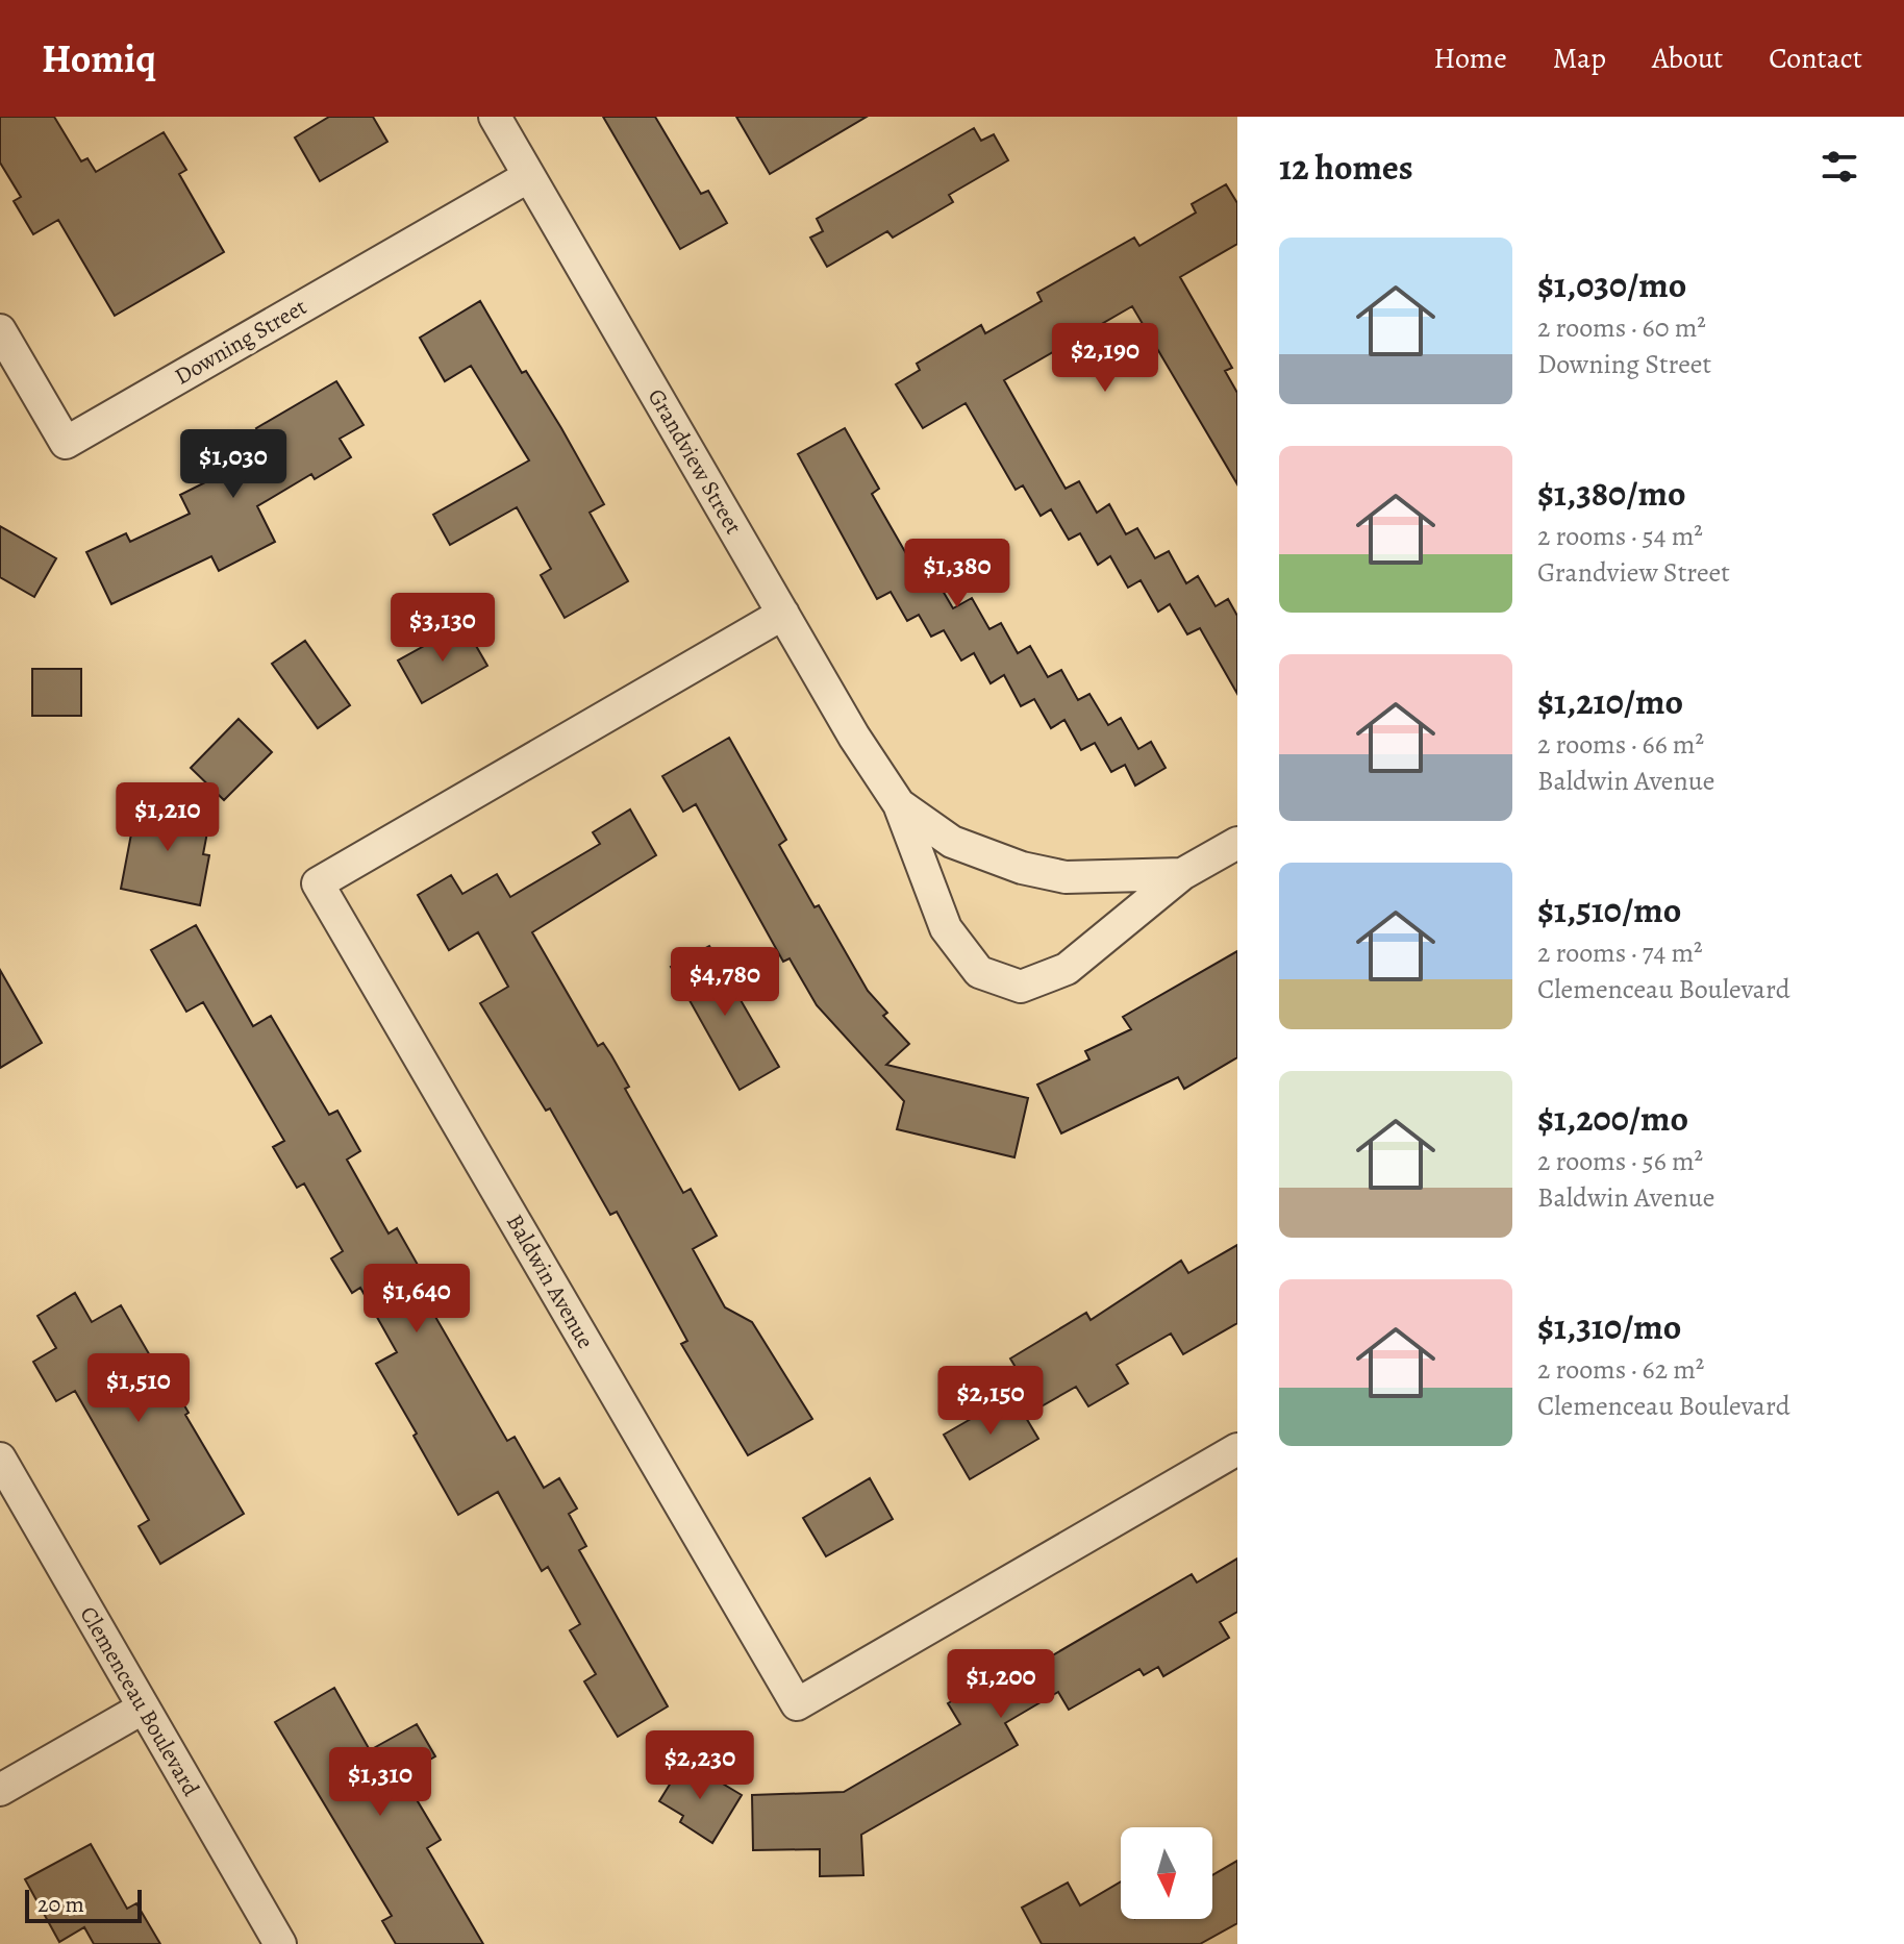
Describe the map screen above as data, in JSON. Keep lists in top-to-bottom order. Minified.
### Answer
{"streets":{"street":["Downing Street","Grandview Street","Baldwin Avenue","Clemenceau Boulevard"]},"crossings":[["Downing Street","Grandview Street"],["Grandview Street","Baldwin Avenue"]],"scale_bar":"20 m","north":"bottom","page":{"header":"Homiq","nav":["Home","Map","About","Contact"],"heading":"12 homes","list":[{"name":"$1,030/mo","note":"2 rooms · 60 m² · Downing Street"},{"name":"$1,380/mo","note":"2 rooms · 54 m² · Grandview Street"},{"name":"$1,210/mo","note":"2 rooms · 66 m² · Baldwin Avenue"},{"name":"$1,510/mo","note":"2 rooms · 74 m² · Clemenceau Boulevard"},{"name":"$1,200/mo","note":"2 rooms · 56 m² · Baldwin Avenue"},{"name":"$1,310/mo","note":"2 rooms · 62 m² · Clemenceau Boulevard"}],"price":["$2,190","$1,030","$1,380","$3,130","$1,210","$4,780","$1,640","$1,510","$2,150","$1,200","$2,230","$1,310"],"scale":"20 m"}}
